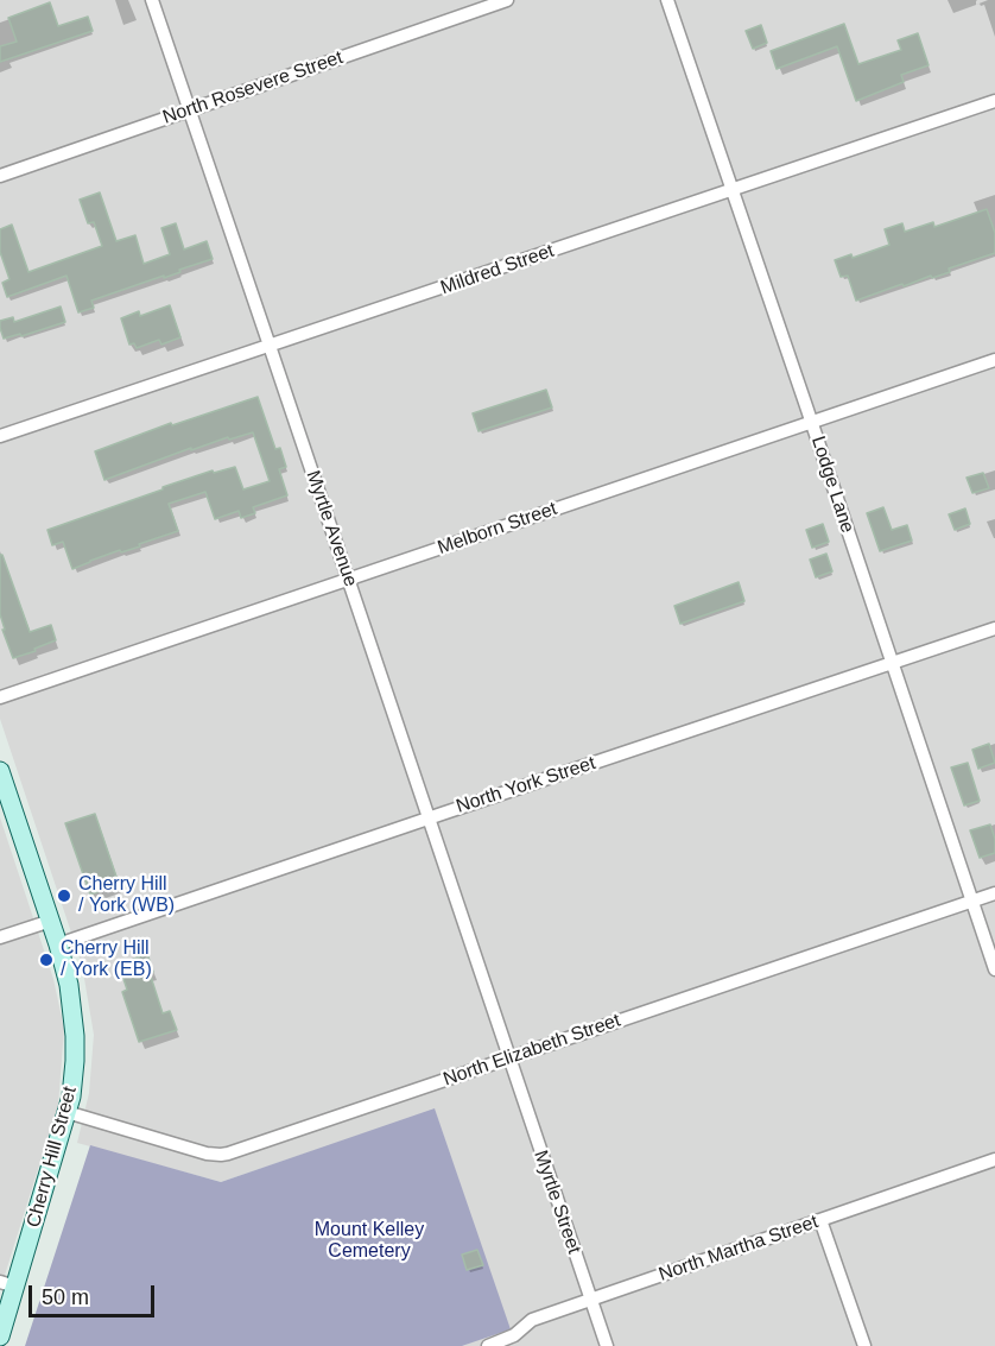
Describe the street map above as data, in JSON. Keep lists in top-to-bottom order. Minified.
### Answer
{"streets":{"street":["North Rosevere Street","Mildred Street","Lodge Lane","Myrtle Avenue","Melborn Street","North York Street","North Elizabeth Street","Cherry Hill Street","Myrtle Street","North Martha Street"]},"crossings":[["North Rosevere Street","Myrtle Avenue"],["Mildred Street","Lodge Lane"],["Mildred Street","Myrtle Avenue"],["Lodge Lane","Melborn Street"],["Lodge Lane","North York Street"],["Lodge Lane","North Elizabeth Street"],["Myrtle Avenue","Melborn Street"],["Myrtle Avenue","North York Street"],["Myrtle Avenue","North Elizabeth Street"],["Myrtle Avenue","Myrtle Street"],["North York Street","Cherry Hill Street"],["North Elizabeth Street","Cherry Hill Street"],["North Elizabeth Street","Myrtle Street"],["Myrtle Street","North Martha Street"]],"parks":["Mount Kelley Cemetery"],"places":["Cherry Hill / York (WB)","Cherry Hill / York (EB)"],"scale_bar":"50 m"}
